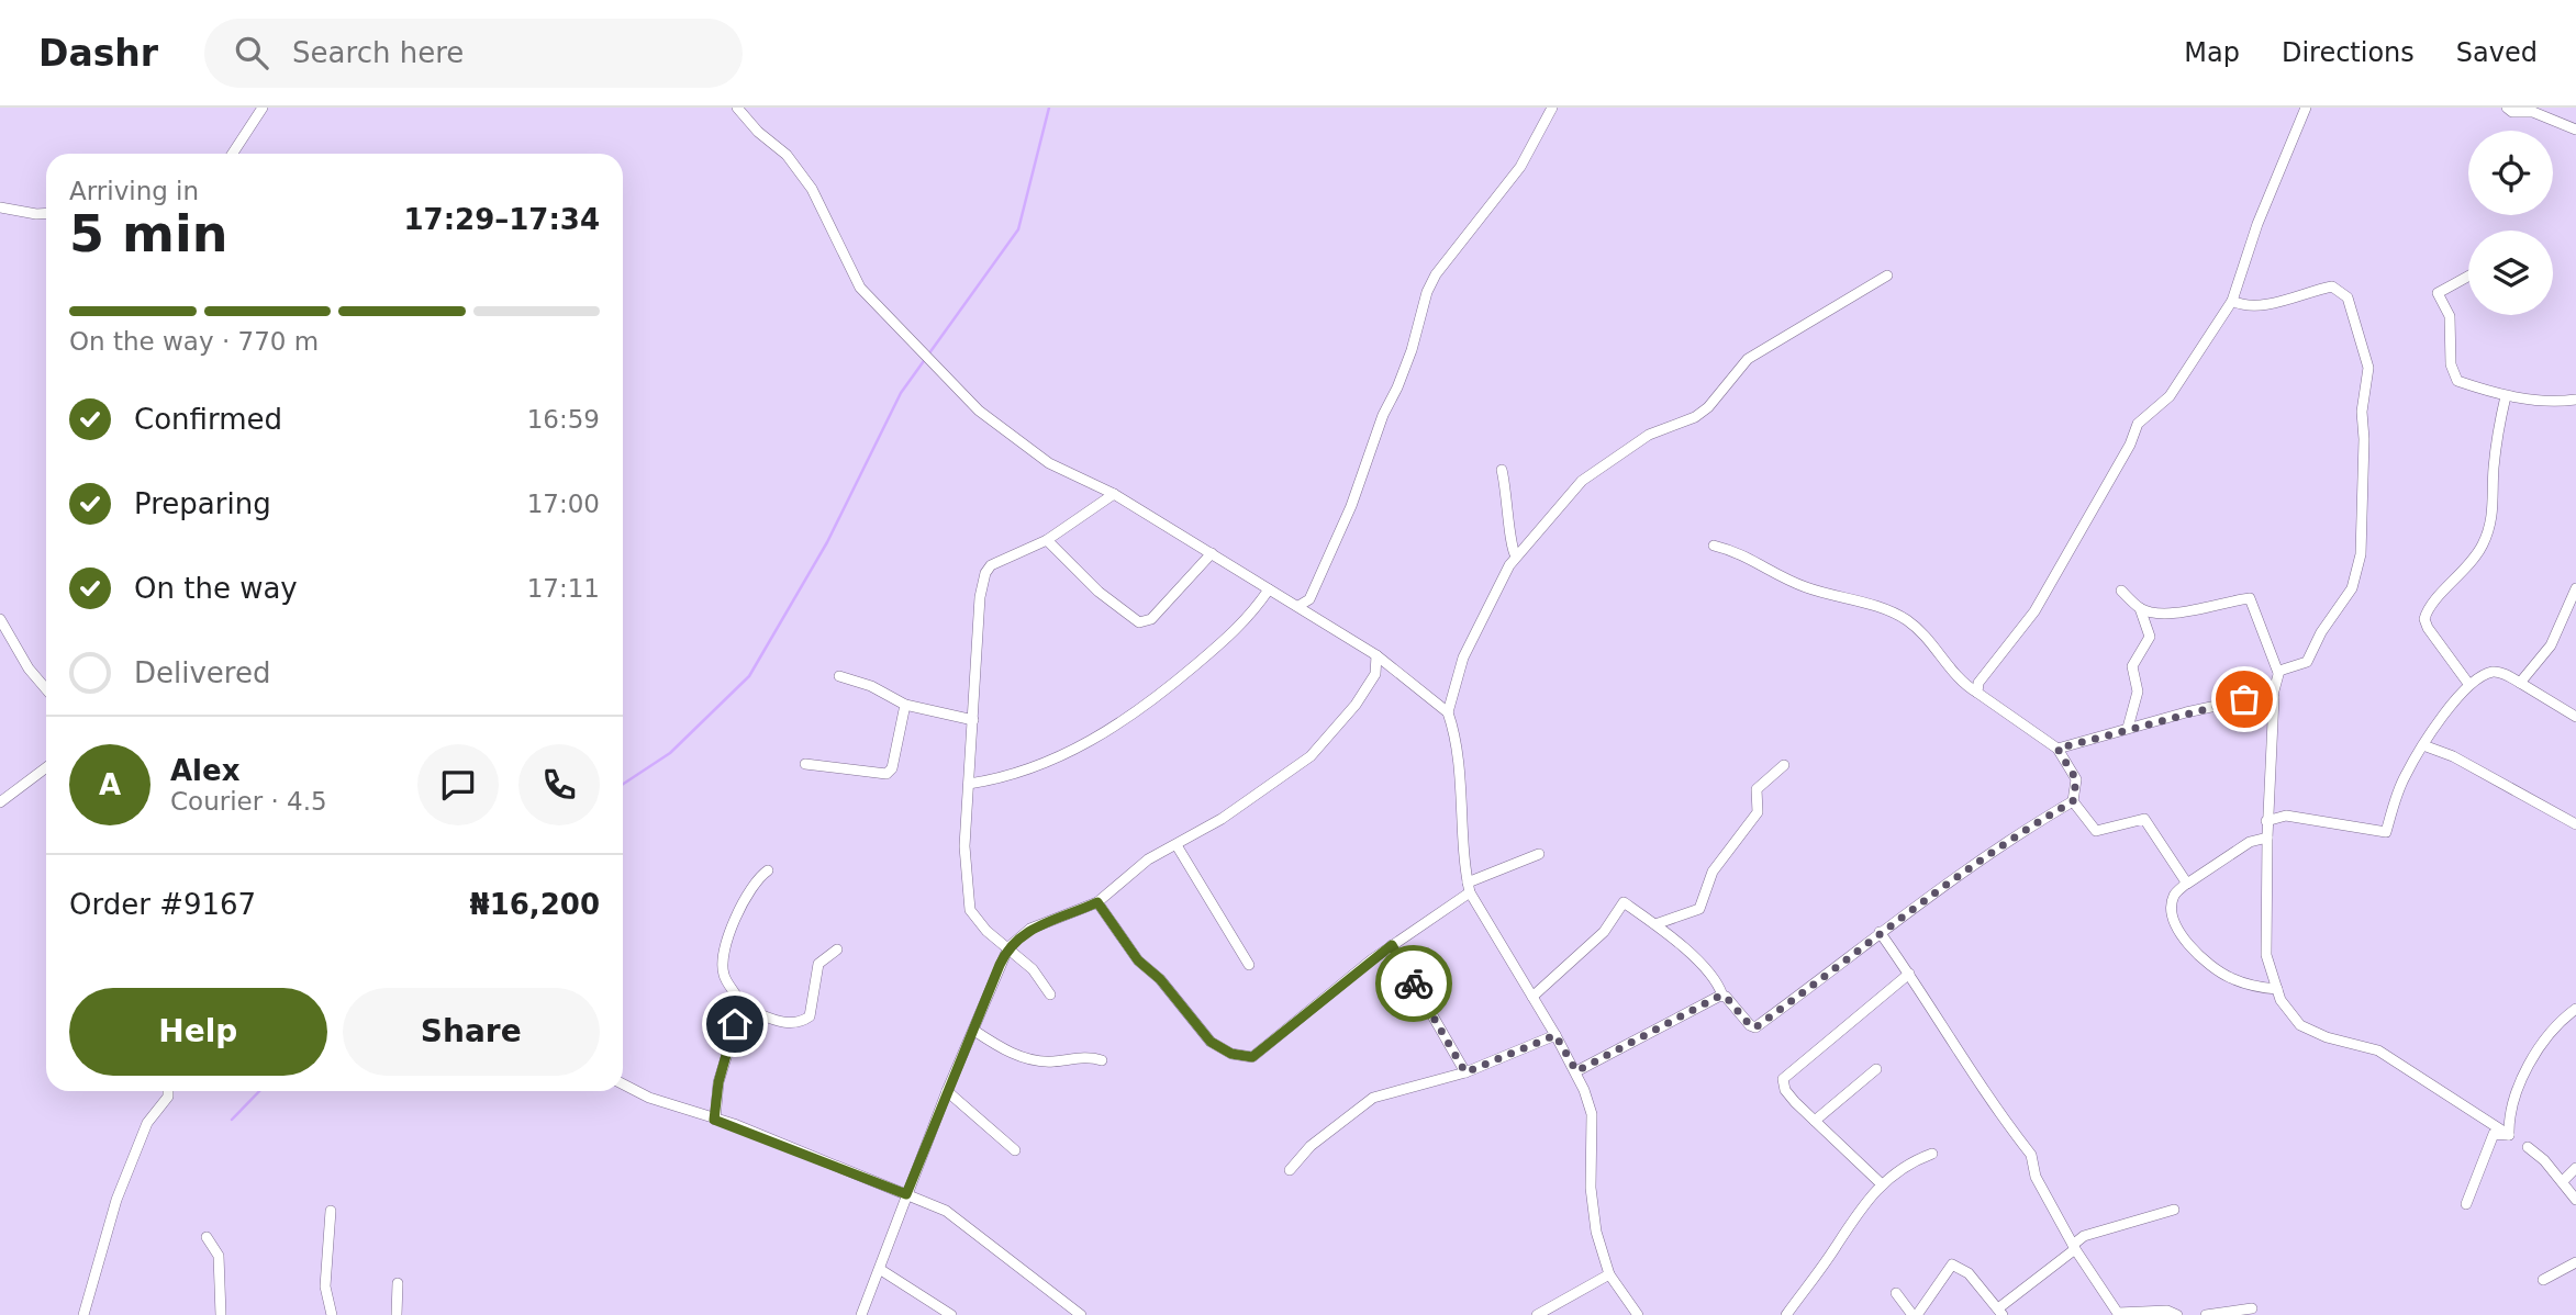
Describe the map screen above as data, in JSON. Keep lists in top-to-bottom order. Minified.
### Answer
{"page":{"header":"Dashr","search":"Search here","nav":["Map","Directions","Saved"],"heading":["5 min","Arriving in","17:29–17:34"],"panel":["Alex","Courier · 4.5","Order #9167","₦16,200"],"bar":"On the way · 770 m","list":[["Confirmed","16:59"],["Preparing","17:00"],["On the way","17:11"],"Delivered"],"round":"A","buttons":["Help","Share"]}}
